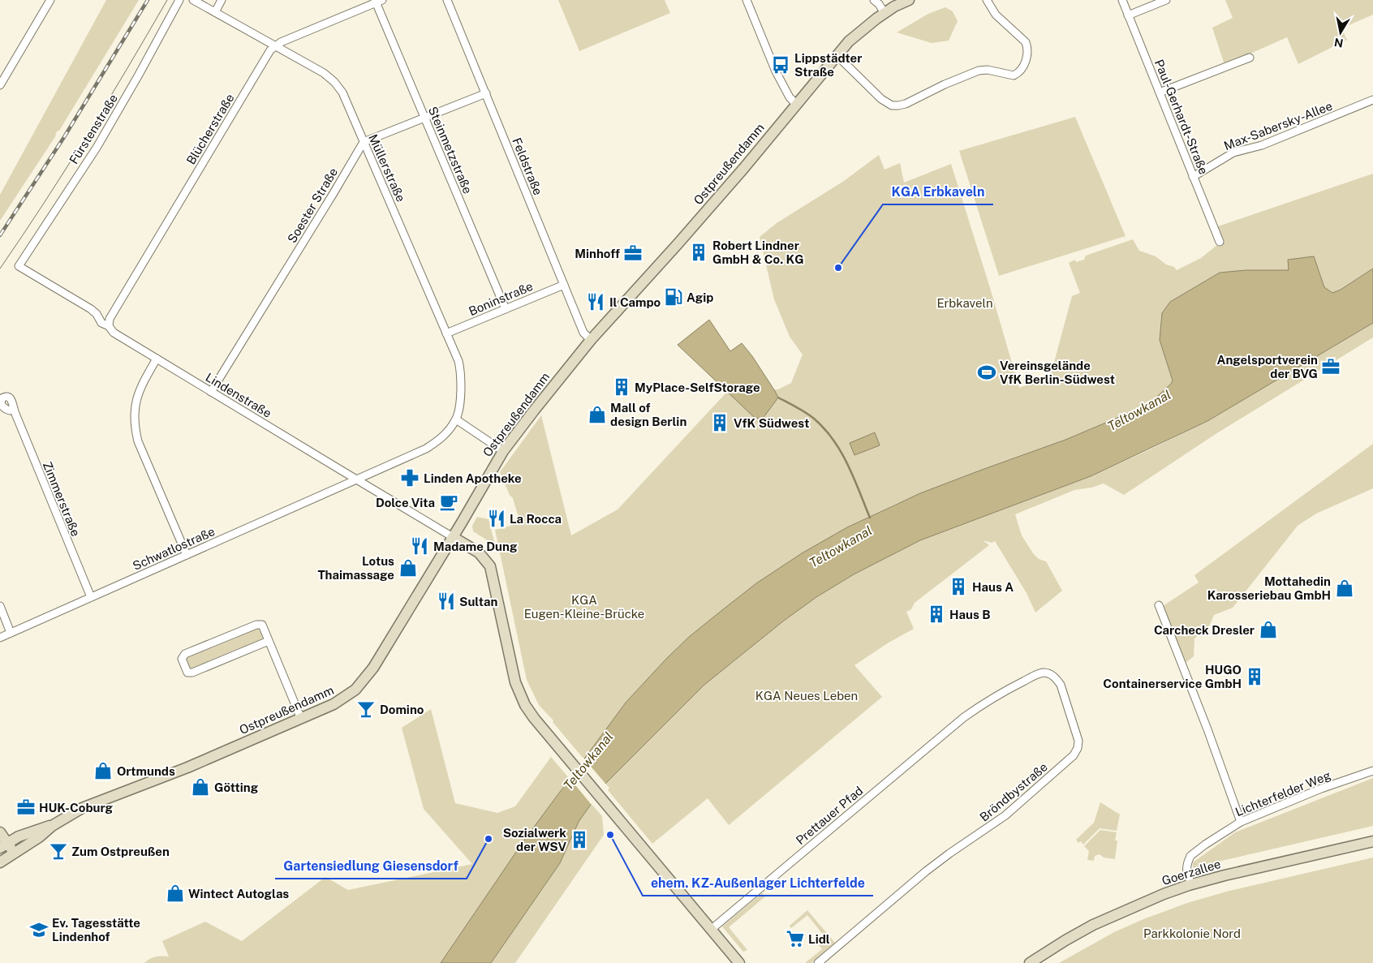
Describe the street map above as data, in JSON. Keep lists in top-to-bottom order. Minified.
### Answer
{"streets":{"main road":["Ostpreußendamm","Goerzallee"],"street":["Paul-Gerhardt-Straße","Max-Sabersky-Allee","Fürstenstraße","Blücherstraße","Steinmetzstraße","Feldstraße","Müllerstraße","Soester Straße","Boninstraße","Lindenstraße","Zimmerstraße","Schwatlostraße","Bröndbystraße","Lichterfelder Weg","Prettauer Pfad"]},"crossings":[["Paul-Gerhardt-Straße","Max-Sabersky-Allee"],["Fürstenstraße","Lindenstraße"],["Blücherstraße","Müllerstraße"],["Blücherstraße","Lindenstraße"],["Steinmetzstraße","Boninstraße"],["Ostpreußendamm","Feldstraße"],["Ostpreußendamm","Lindenstraße"],["Feldstraße","Boninstraße"],["Müllerstraße","Soester Straße"],["Müllerstraße","Boninstraße"],["Müllerstraße","Lindenstraße"],["Müllerstraße","Schwatlostraße"],["Soester Straße","Lindenstraße"],["Lindenstraße","Schwatlostraße"],["Zimmerstraße","Schwatlostraße"],["Bröndbystraße","Prettauer Pfad"],["Lichterfelder Weg","Goerzallee"]],"water":["Teltowkanal"],"parks":["Erbkaveln","KGA Eugen-Kleine-Brücke","KGA Neues Leben","Parkkolonie Nord"],"places":{"bus stop":["Lippstädter Straße"],"building":["Robert Lindner GmbH & Co. KG","MyPlace-SelfStorage","VfK Südwest","Haus A","Haus B","HUGO Containerservice GmbH","Sozialwerk der WSV"],"office":["Minhoff","Angelsportverein der BVG","HUK-Coburg"],"other":["KGA Erbkaveln","ehem. KZ-Außenlager Lichterfelde","Gartensiedlung Giesensdorf"],"fuel station":["Agip"],"restaurant":["Il Campo","La Rocca","Madame Dung","Sultan"],"sports":["Vereinsgelände VfK Berlin-Südwest"],"shop":["Mall of design Berlin","Lotus Thaimassage","Mottahedin Karosseriebau GmbH","Carcheck Dresler","Ortmunds","Götting","Wintect Autoglas"],"pharmacy":["Linden Apotheke"],"cafe":["Dolce Vita"],"bar":["Domino","Zum Ostpreußen"],"school or university":["Ev. Tagesstätte Lindenhof"],"supermarket":["Lidl"]},"north":"bottom"}
